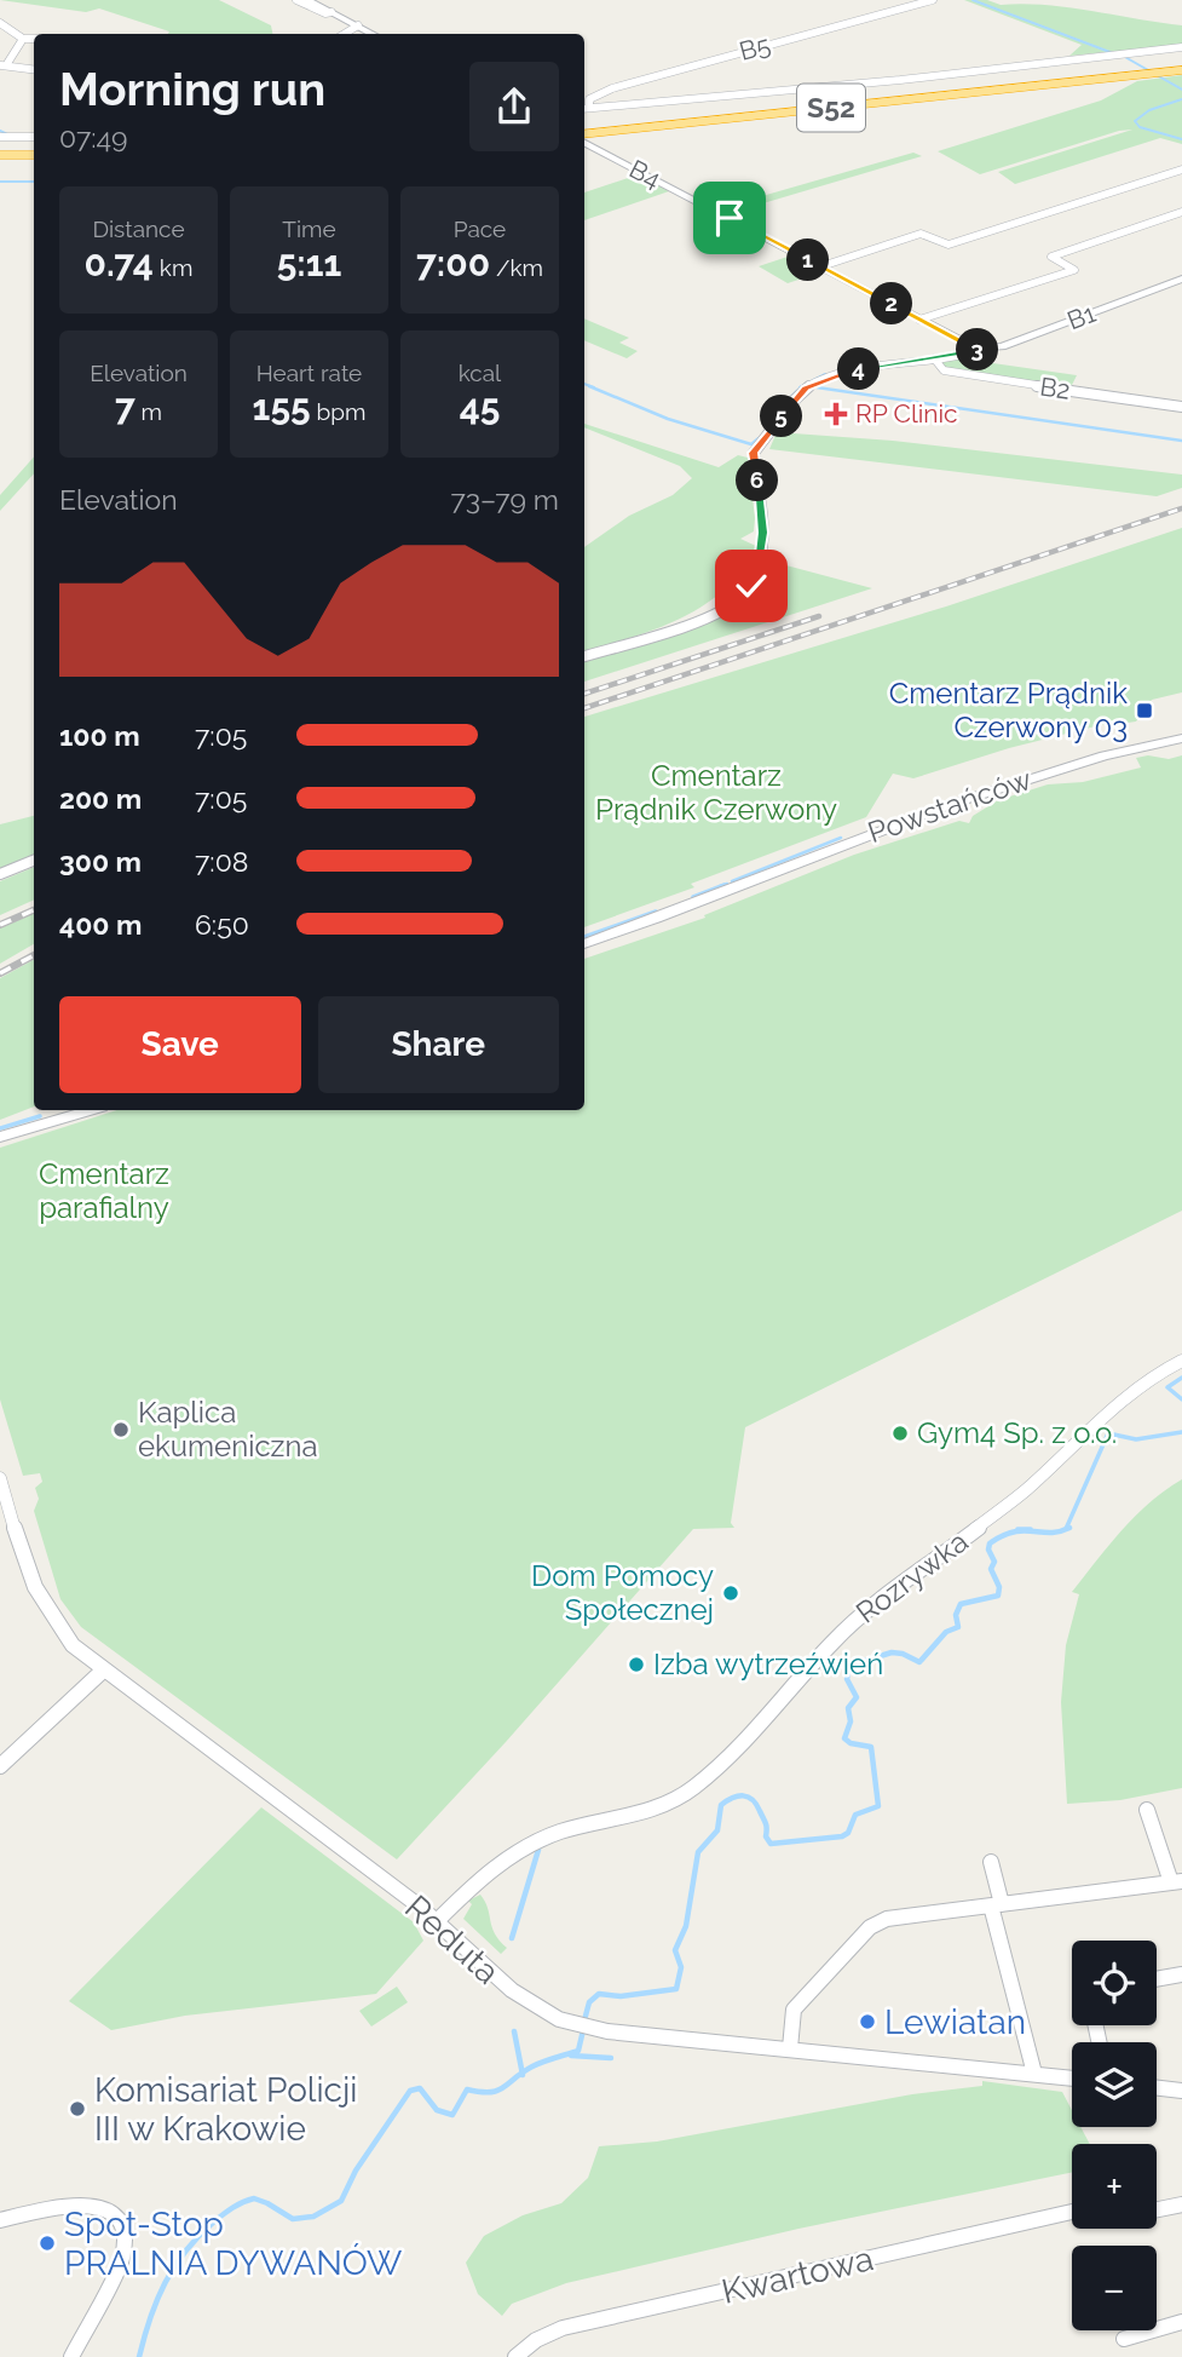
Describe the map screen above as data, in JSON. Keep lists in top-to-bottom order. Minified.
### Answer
{"streets":{"highway":["S52"],"street":["B5","B4","B1","B2","Powstańców","Rozrywka","Reduta","Kwartowa"]},"crossings":[["B4","B1"],["Rozrywka","Reduta"]],"parks":["Cmentarz Prądnik Czerwony","Cmentarz parafialny"],"places":{"health":["RP Clinic"],"transit":["Cmentarz Prądnik Czerwony 03"],"other":["Kaplica ekumeniczna","Gym4 Sp. z o.o.","Dom Pomocy Społecznej","Izba wytrzeźwień","Lewiatan","Komisariat Policji III w Krakowie","Spot-Stop PRALNIA DYWANÓW"]},"page":{"heading":["Morning run","07:49"],"stats":[["Distance","0.74 km"],["Time","5:11"],["Pace","7:00 /km"],["Elevation","7 m"],["Heart rate","155 bpm"],["kcal","45"]],"pins":["1","2","3","4","5","6"],"chart":["Elevation","73–79 m"],"list":[{"name":"100 m","note":"7:05"},{"name":"200 m","note":"7:05"},{"name":"300 m","note":"7:08"},{"name":"400 m","note":"6:50"}],"buttons":["Save","Share"],"map_buttons":["+","−"]}}
